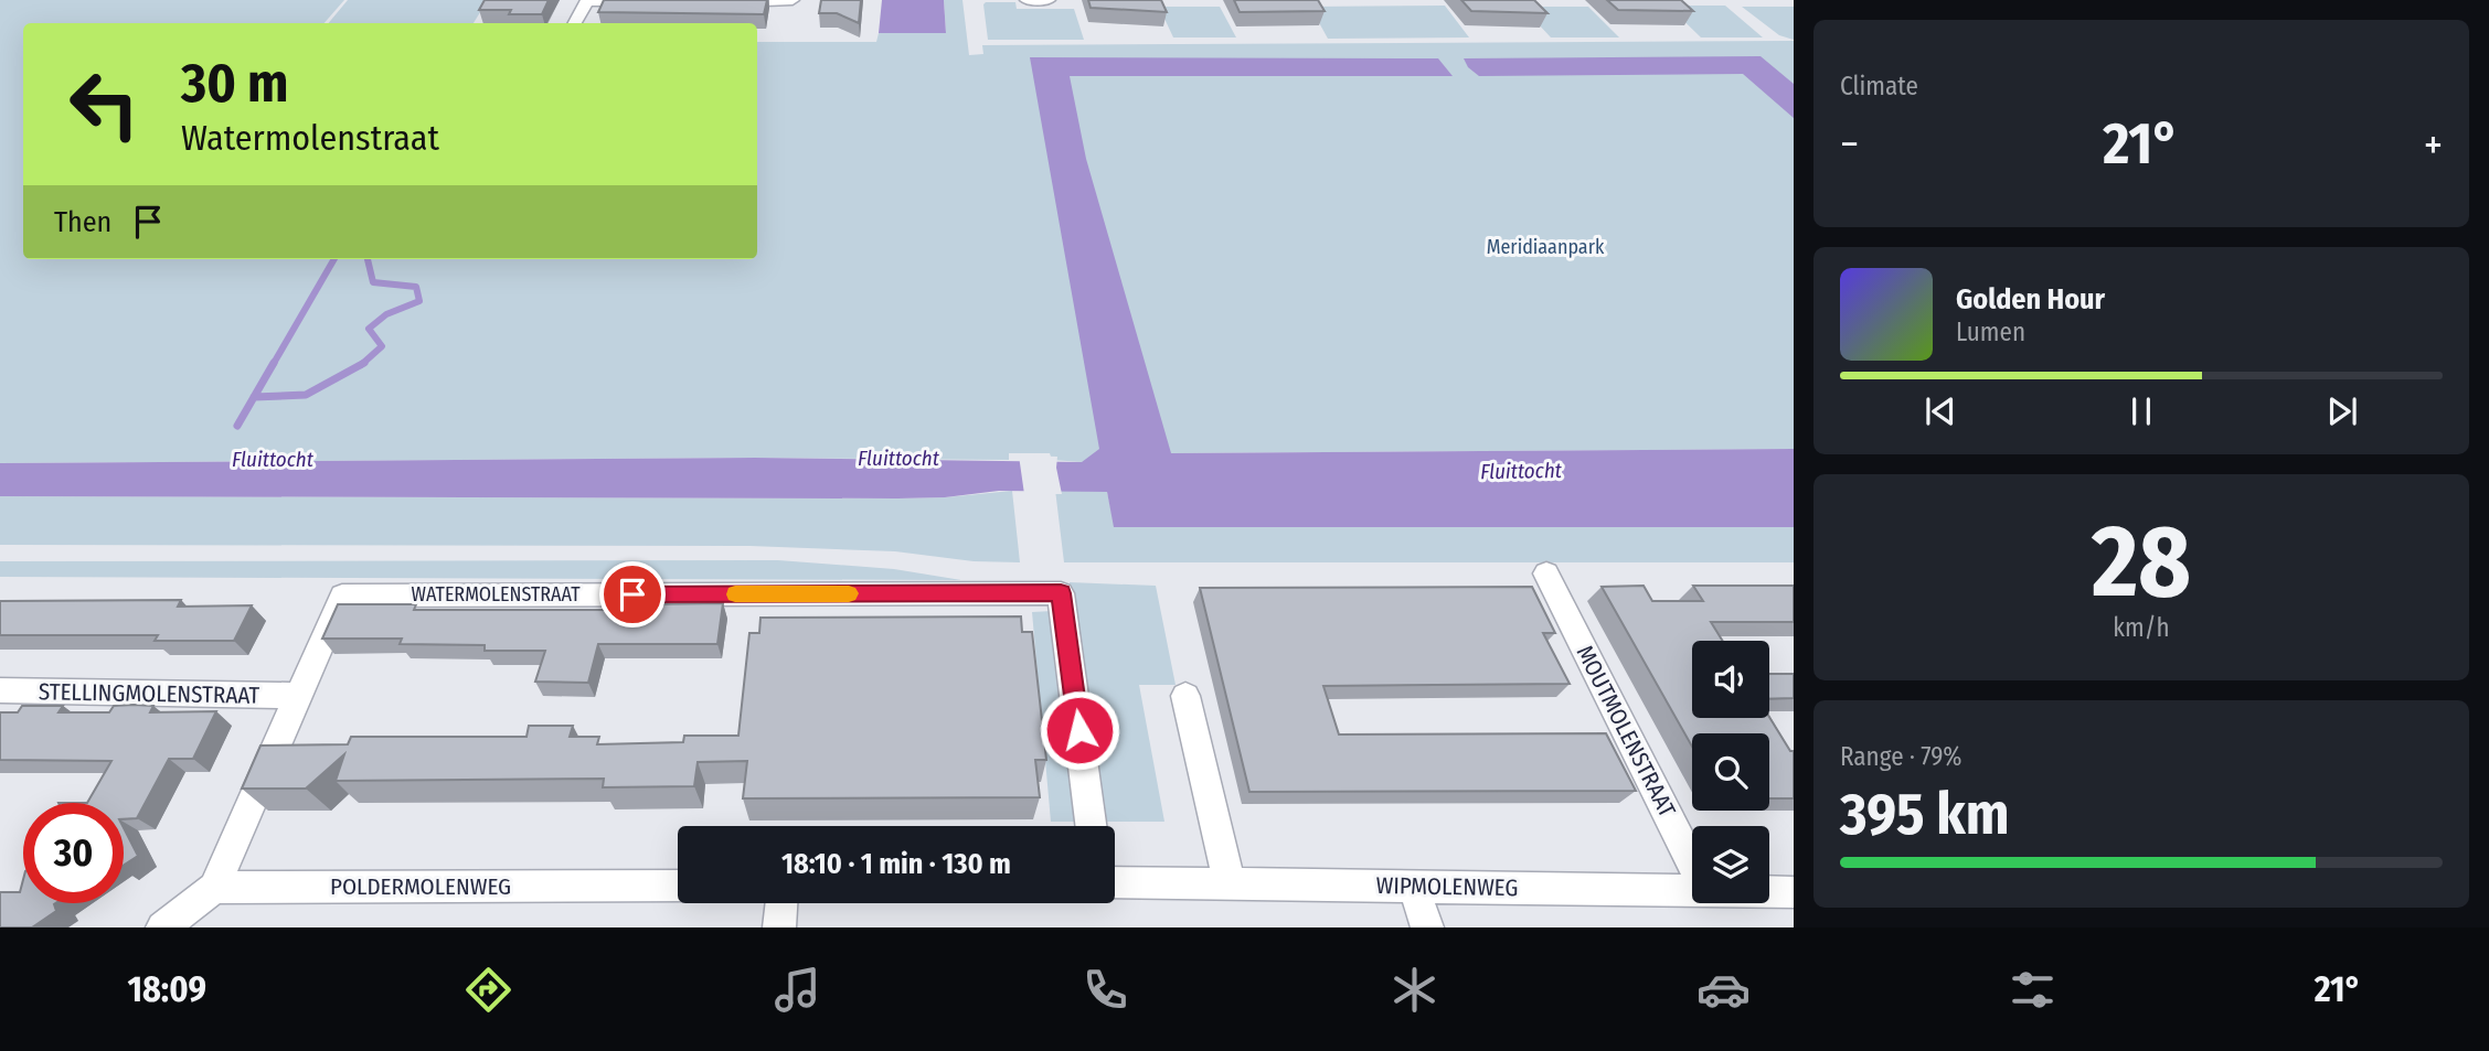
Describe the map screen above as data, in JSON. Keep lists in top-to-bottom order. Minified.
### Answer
{"streets":{"street":["WATERMOLENSTRAAT","STELLINGMOLENSTRAAT","MOUTMOLENSTRAAT","POLDERMOLENWEG","WIPMOLENWEG"]},"crossings":[["WATERMOLENSTRAAT","STELLINGMOLENSTRAAT"],["WATERMOLENSTRAAT","POLDERMOLENWEG"]],"water":["Fluittocht"],"parks":["Meridiaanpark"],"page":{"tile":["Climate",["28","km/h"],["Range · 79%","395 km"]],"turn":["30 m","Watermolenstraat"],"heat":["−","21°","+"],"then":"Then","song":["Golden Hour","Lumen"],"limit":"30","trip":"18:10 · 1 min · 130 m","tabs":["18:09","21°"]}}
